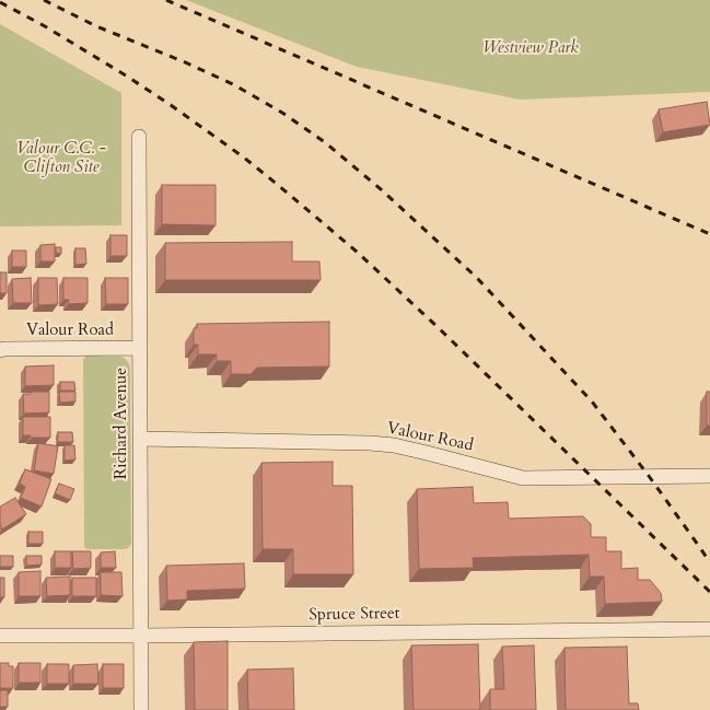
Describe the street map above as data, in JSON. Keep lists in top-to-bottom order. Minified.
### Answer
{"streets":{"street":["Valour Road","Richard Avenue","Spruce Street"]},"crossings":[["Valour Road","Richard Avenue"],["Richard Avenue","Spruce Street"]],"parks":["Westview Park","Valour C.C. - Clifton Site"]}
